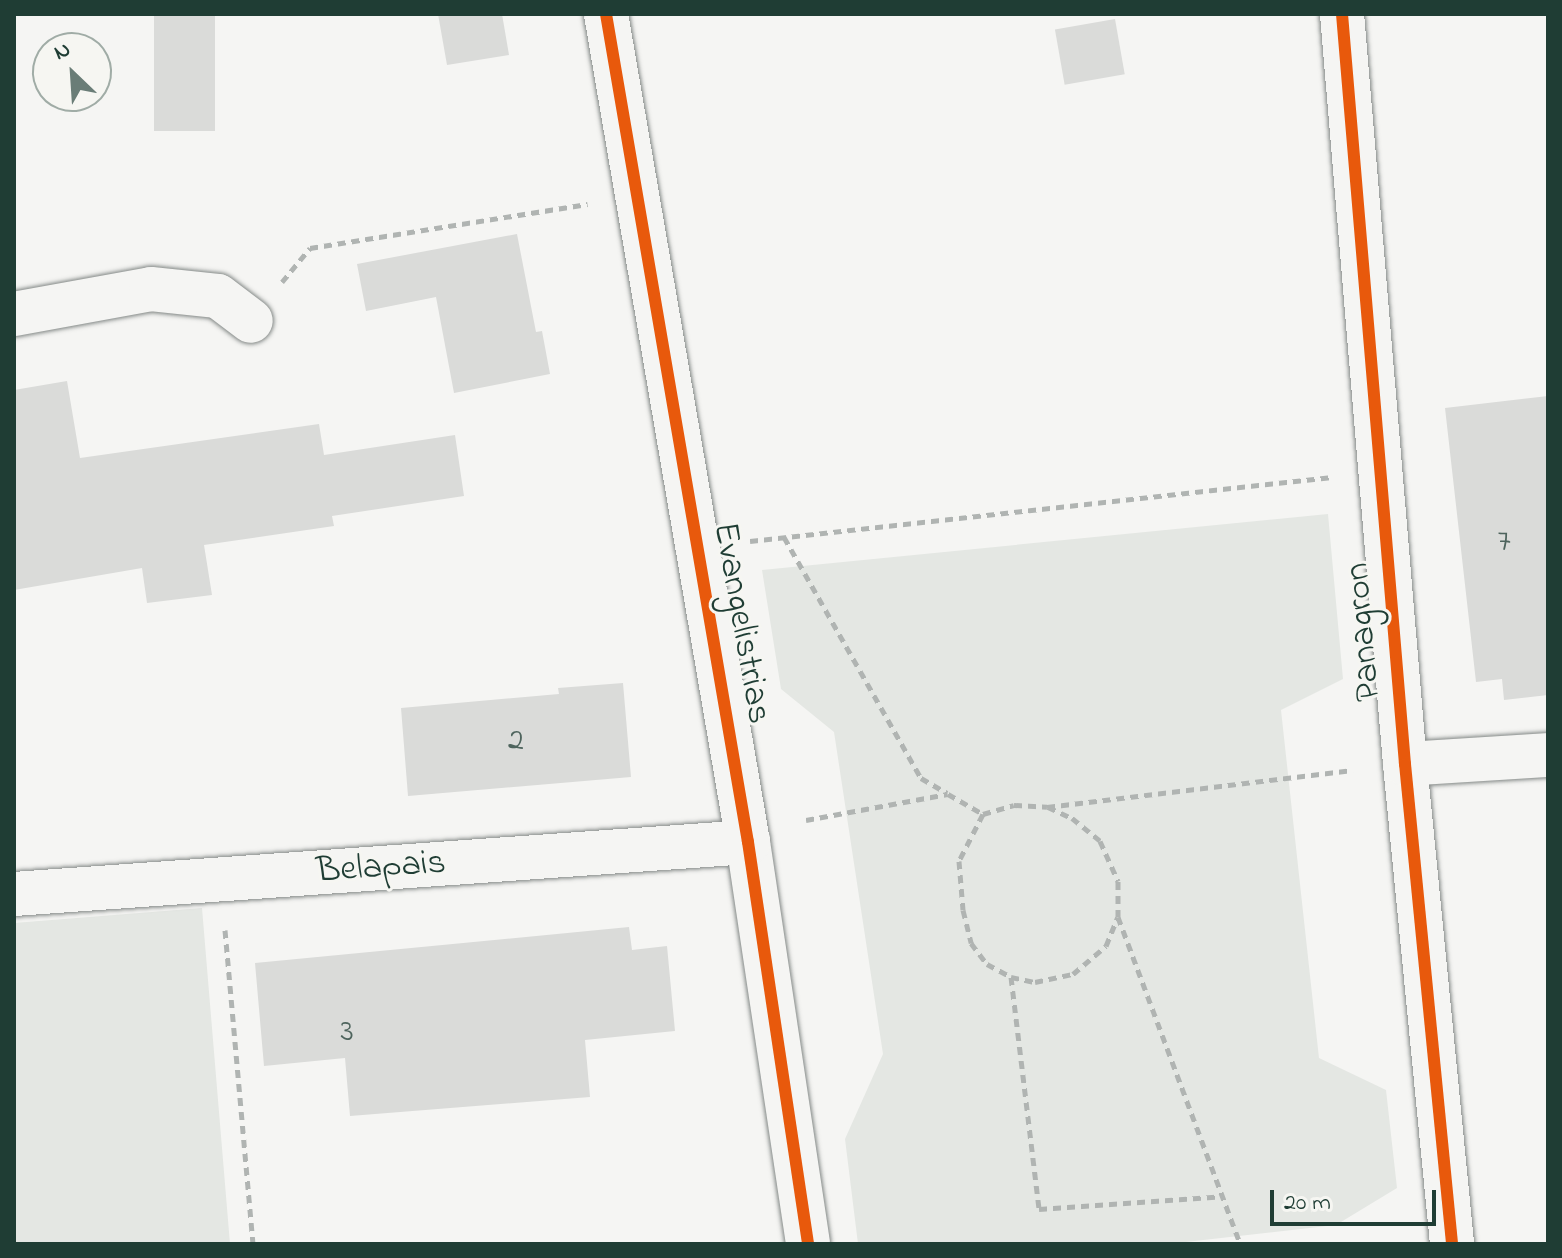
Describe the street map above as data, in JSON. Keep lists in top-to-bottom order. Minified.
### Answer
{"streets":{"street":["Evangelistrias","Panagron","Belapais"]},"crossings":[["Evangelistrias","Belapais"]],"house_numbers":["7","2","3"],"scale_bar":"20 m","north":"top left"}
